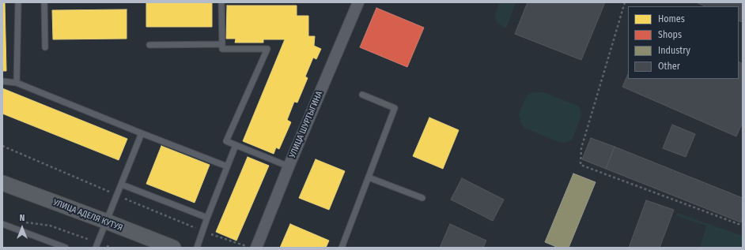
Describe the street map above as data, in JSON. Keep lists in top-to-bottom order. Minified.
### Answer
{"streets":{"main road":["УЛИЦА АДЕЛЯ КУТУЯ"],"street":["УЛИЦА ШУРТЫГИНА"]},"legend":["Homes","Shops","Industry","Other"],"north":"top"}
